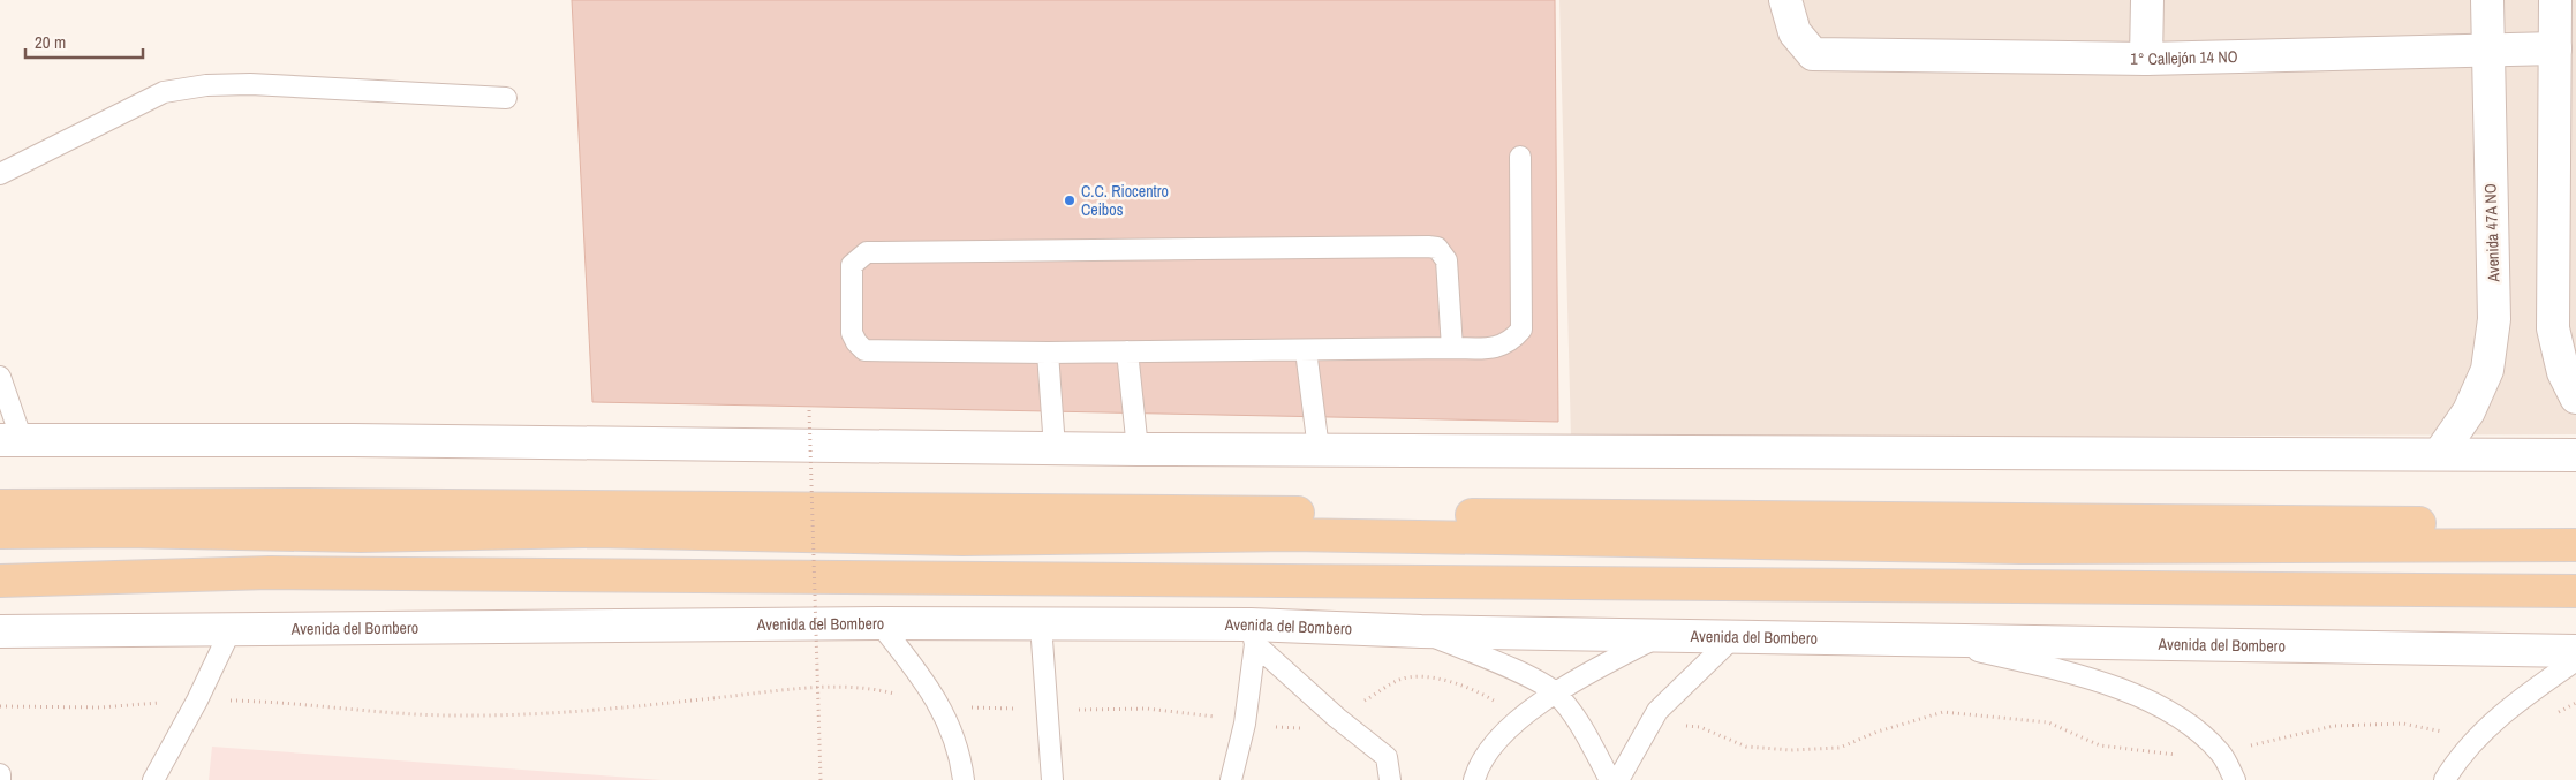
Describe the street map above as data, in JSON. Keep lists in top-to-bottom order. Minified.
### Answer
{"streets":{"main road":["1° Callejón 14 NO","Avenida 47A NO","Avenida del Bombero"]},"crossings":[["1° Callejón 14 NO","Avenida 47A NO"]],"places":["C.C. Riocentro Ceibos"],"scale_bar":"20 m"}
